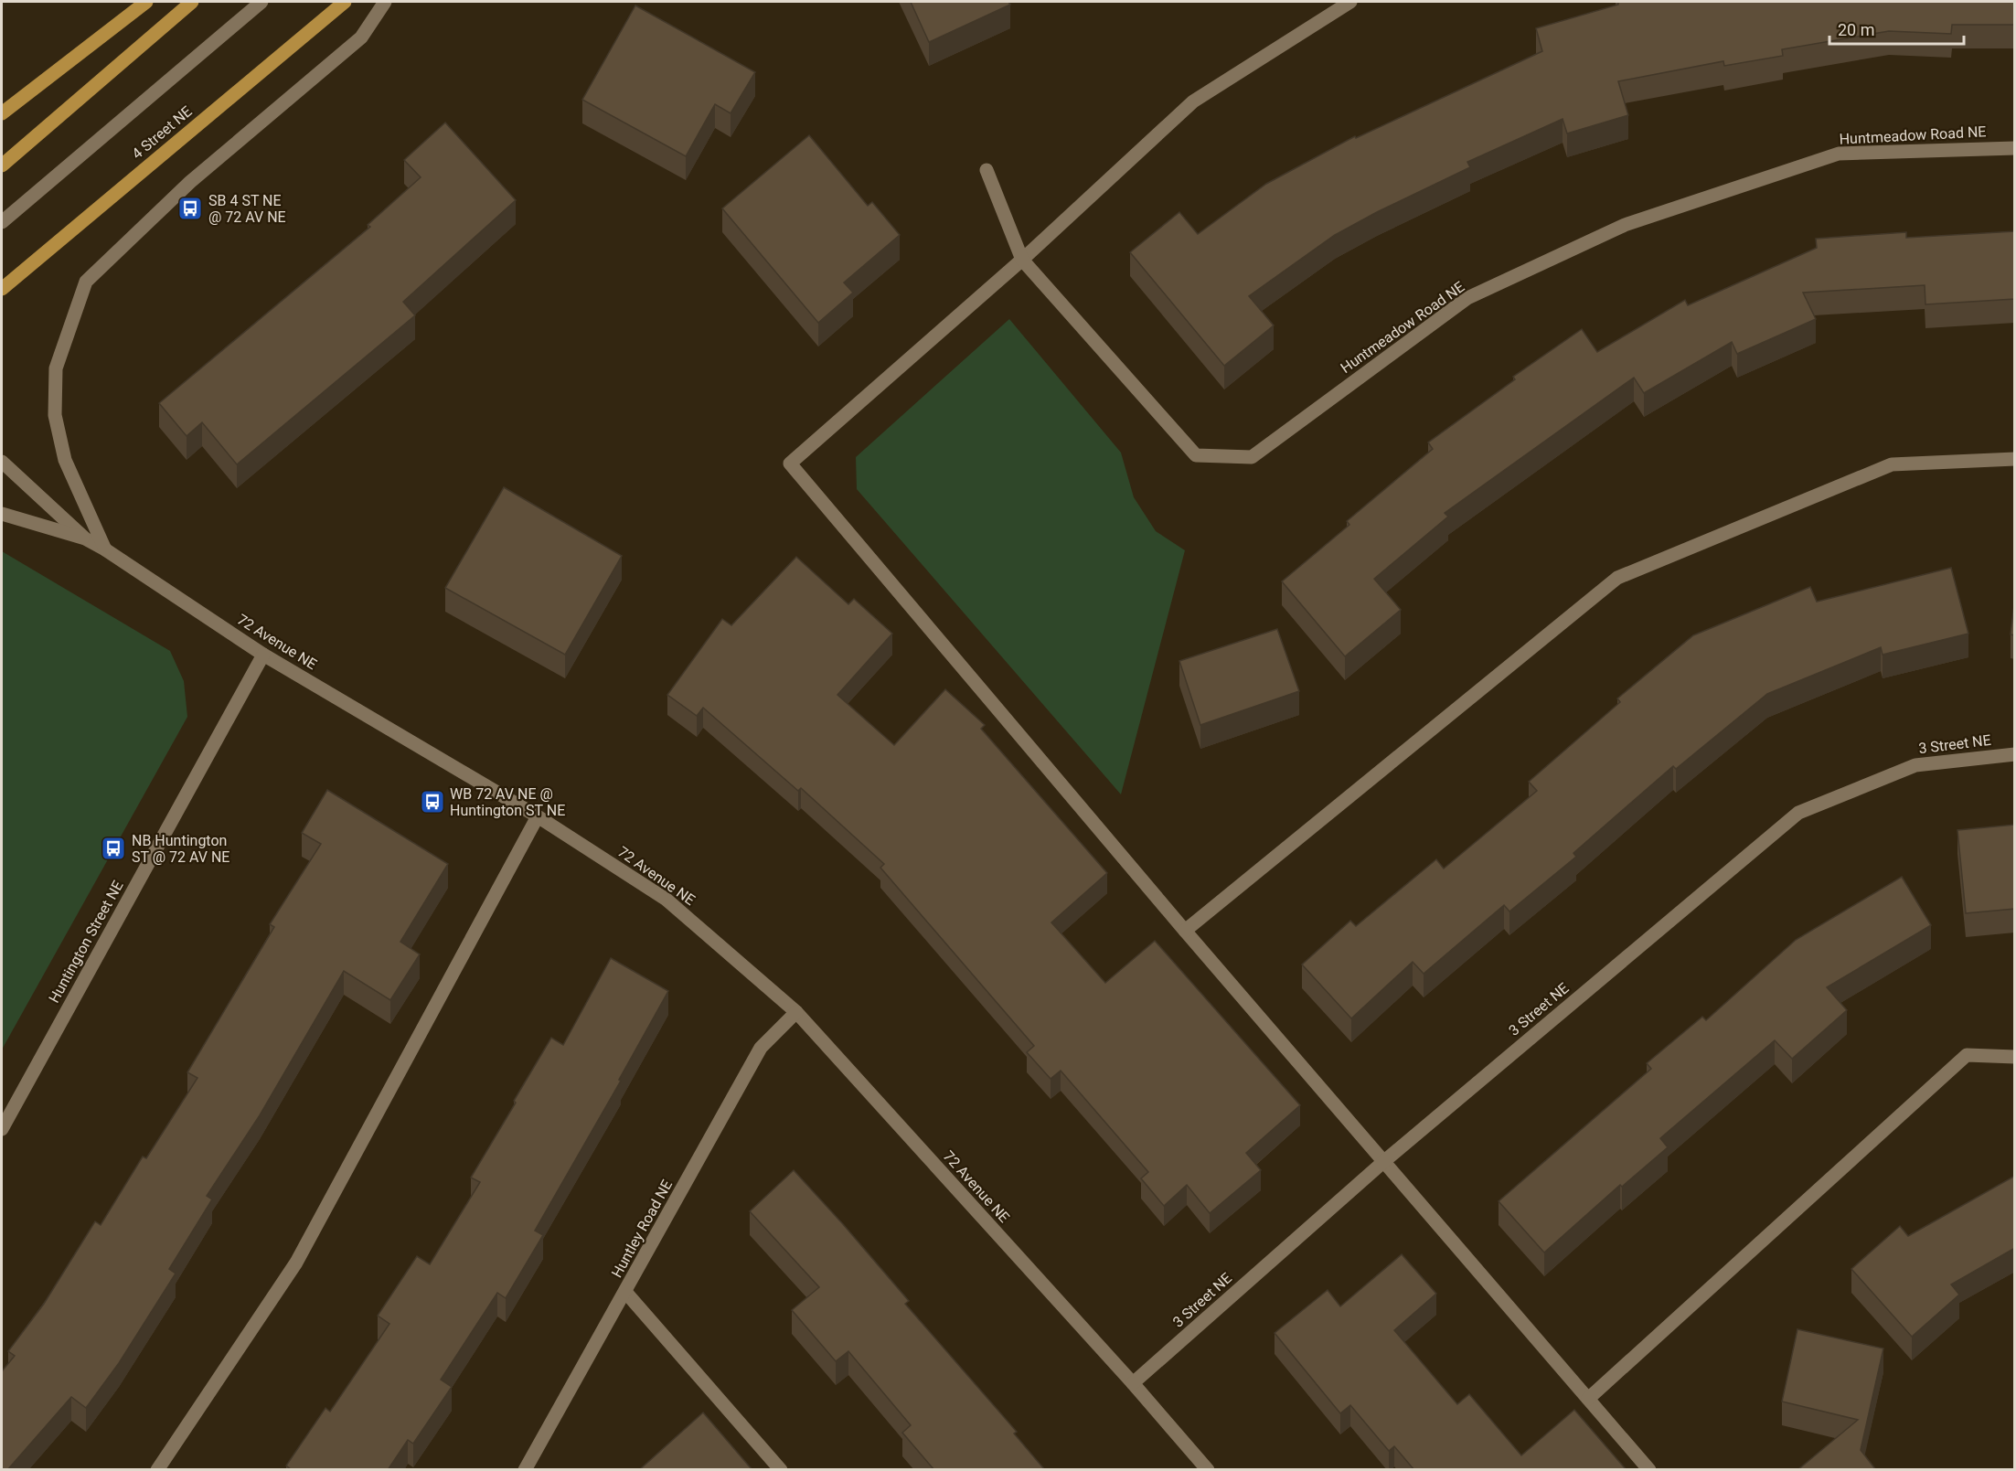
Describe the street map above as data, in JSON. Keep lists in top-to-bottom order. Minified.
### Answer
{"streets":{"main road":["4 Street NE"],"street":["Huntmeadow Road NE","72 Avenue NE","3 Street NE","Huntington Street NE","Huntley Road NE"]},"crossings":[["72 Avenue NE","3 Street NE"],["72 Avenue NE","Huntington Street NE"],["72 Avenue NE","Huntley Road NE"]],"places":{"bus stop":["SB 4 ST NE @ 72 AV NE","WB 72 AV NE @ Huntington ST NE","NB Huntington ST @ 72 AV NE"]},"scale_bar":"20 m"}
